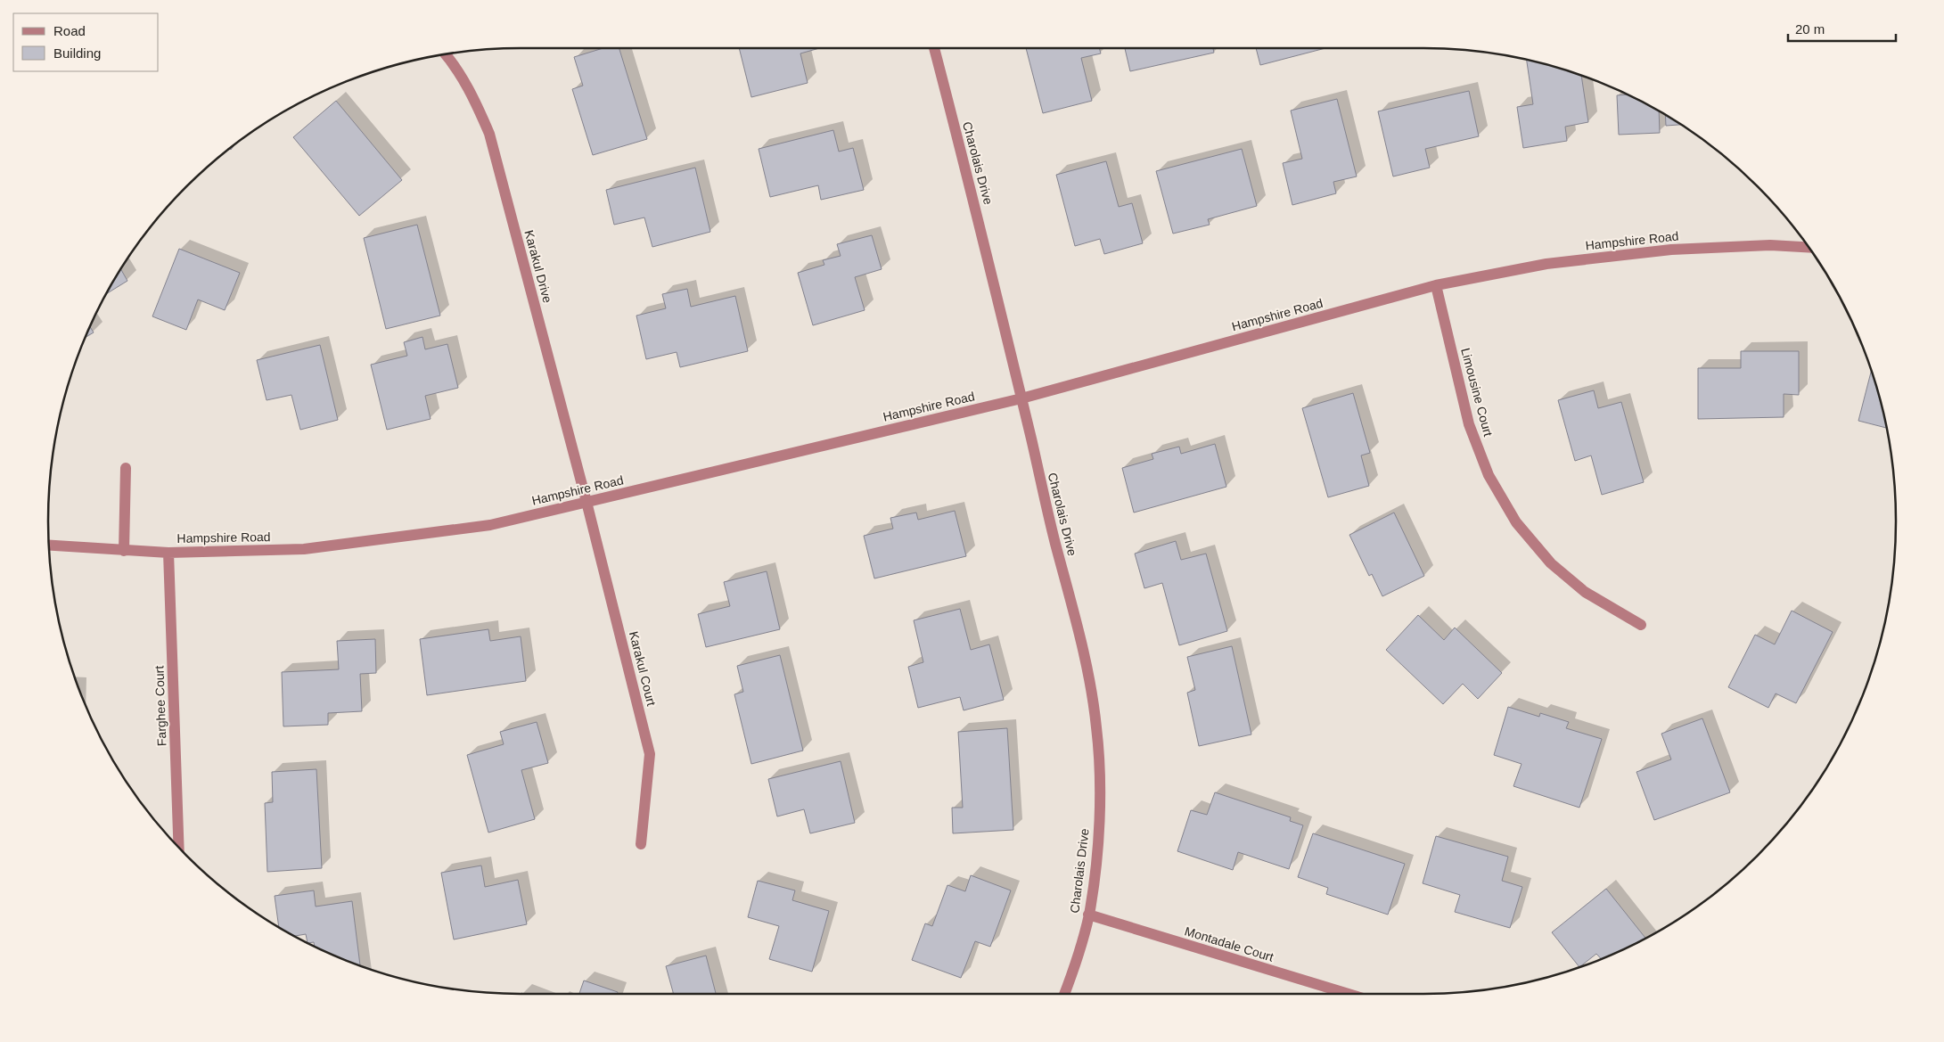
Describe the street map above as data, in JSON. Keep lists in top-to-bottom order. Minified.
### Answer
{"streets":{"street":["Charolais Drive","Hampshire Road","Karakul Drive","Limousine Court","Karakul Court","Farghee Court","Montadale Court"]},"crossings":[["Charolais Drive","Hampshire Road"],["Charolais Drive","Montadale Court"],["Hampshire Road","Karakul Drive"],["Hampshire Road","Limousine Court"],["Hampshire Road","Karakul Court"],["Hampshire Road","Farghee Court"],["Karakul Drive","Karakul Court"]],"legend":["Road","Building"],"scale_bar":"20 m"}
